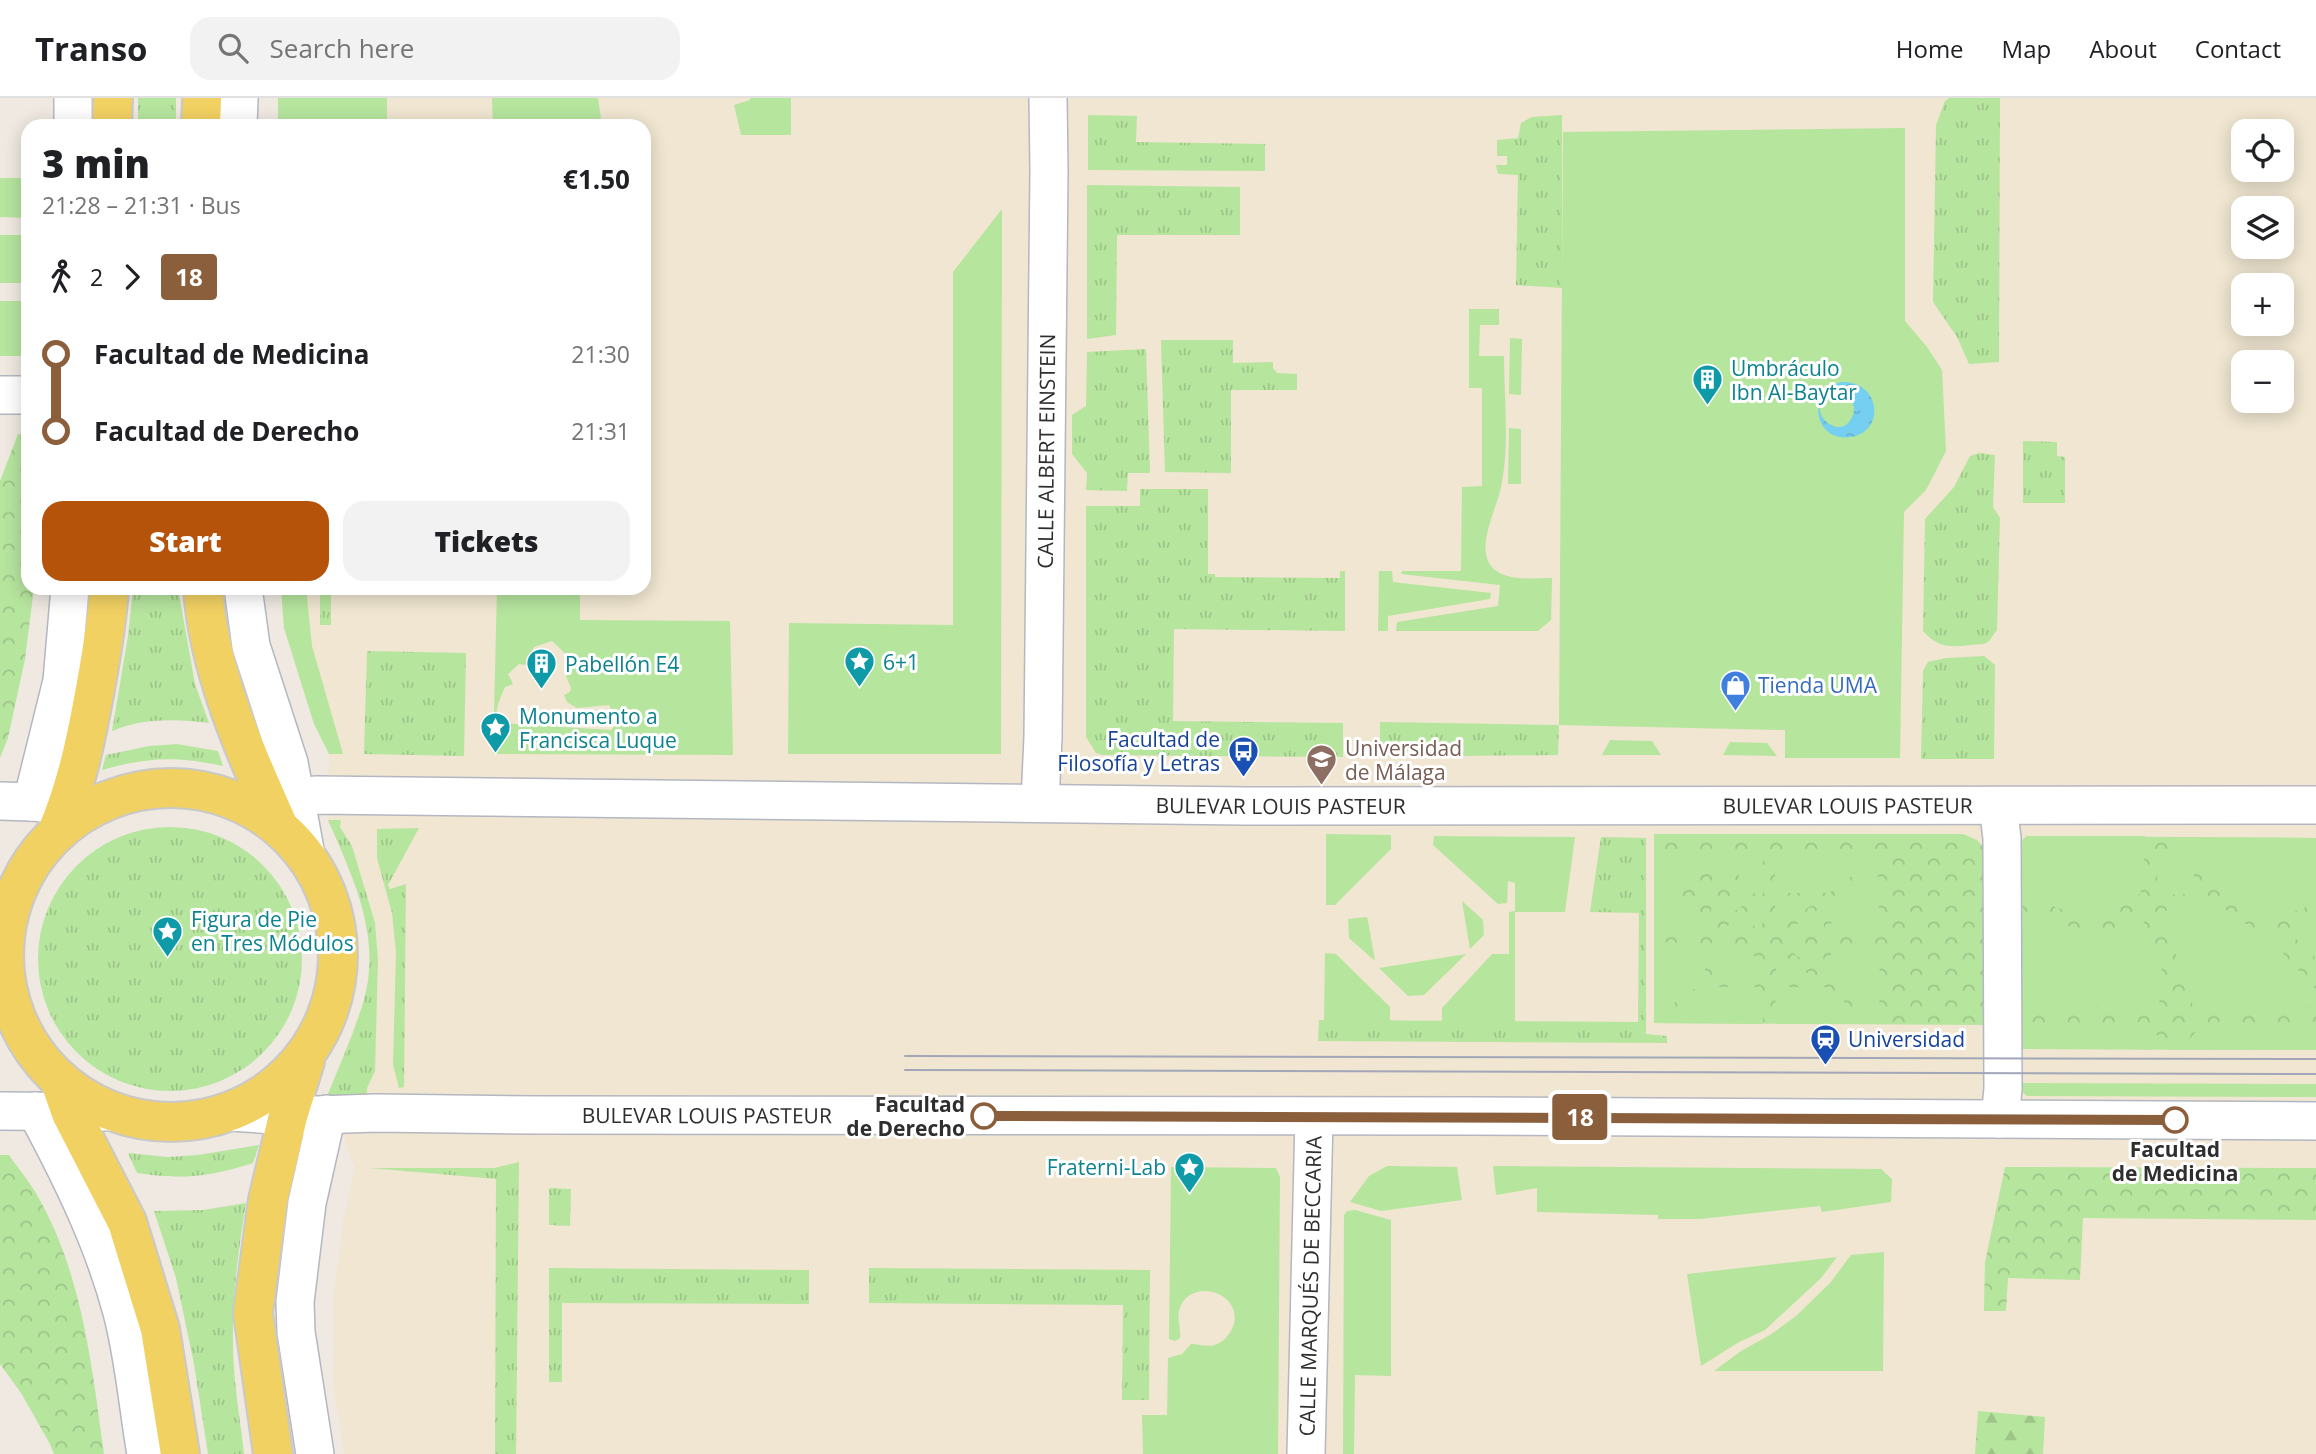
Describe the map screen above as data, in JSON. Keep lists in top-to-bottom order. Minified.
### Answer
{"streets":{"street":["CALLE ALBERT EINSTEIN","BULEVAR LOUIS PASTEUR","CALLE MARQUÉS DE BECCARIA"]},"crossings":[["CALLE ALBERT EINSTEIN","BULEVAR LOUIS PASTEUR"],["BULEVAR LOUIS PASTEUR","CALLE MARQUÉS DE BECCARIA"]],"places":{"building":["Umbráculo Ibn Al-Baytar","Pabellón E4"],"place":["6+1","Monumento a Francisca Luque","Figura de Pie en Tres Módulos","Fraterni-Lab"],"shop":["Tienda UMA"],"bus stop":["Facultad de Filosofía y Letras"],"school or university":["Universidad de Málaga"],"station":["Universidad"],"other":["Facultad de Derecho","Facultad de Medicina"]},"lines":["bus line 18"],"page":{"header":"Transo","search":"Search here","nav":["Home","Map","About","Contact"],"on_map":"18","map_buttons":["+","−"],"heading":["3 min","21:28 – 21:31 · Bus","€1.50"],"legs":["2","18"],"list":[{"name":"Facultad de Medicina","value":"21:30"},{"name":"Facultad de Derecho","value":"21:31"}],"buttons":["Start","Tickets"]}}
